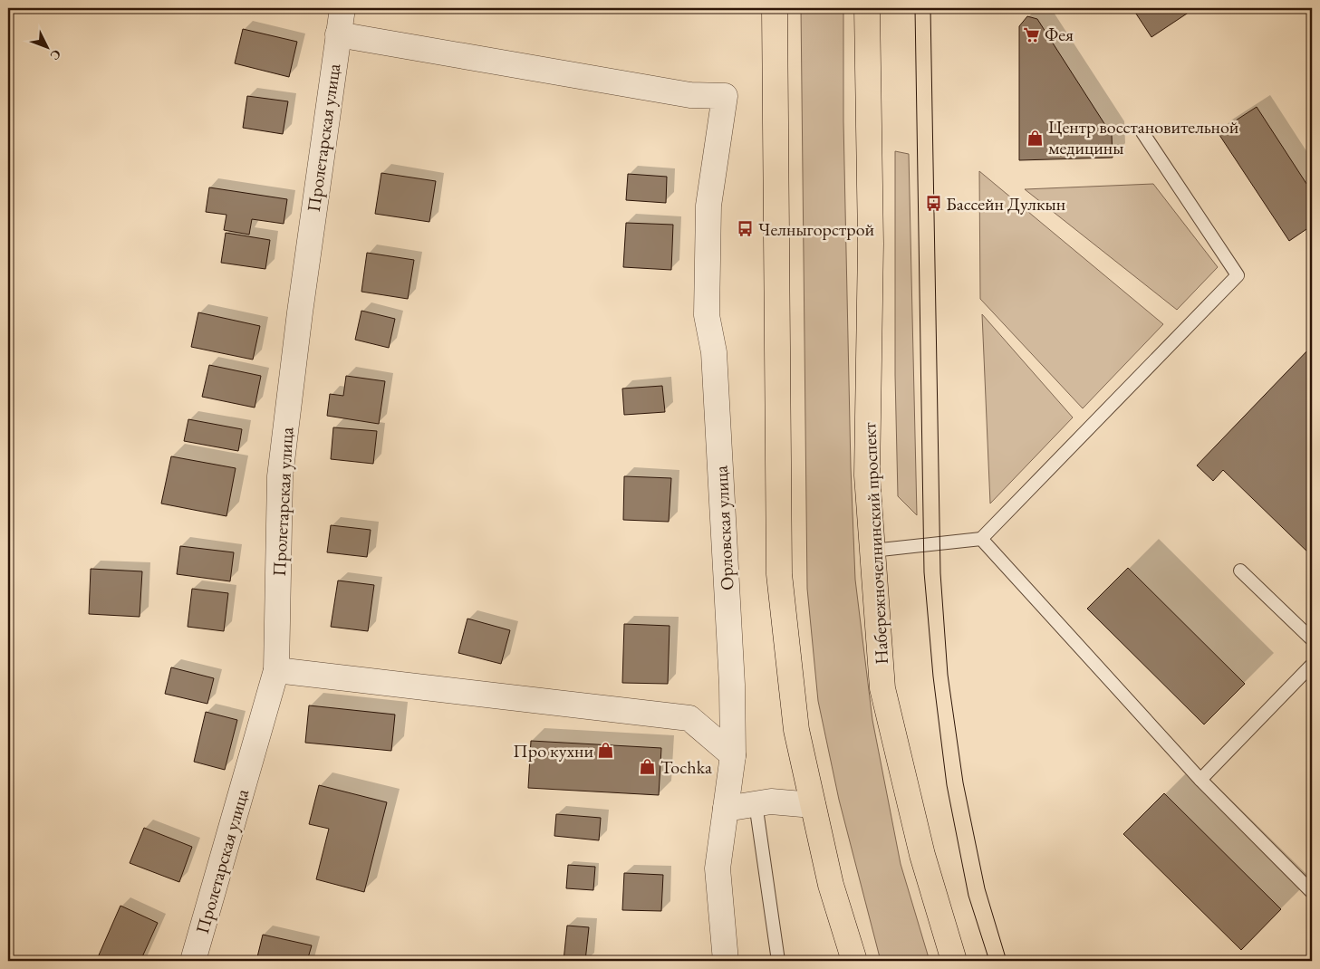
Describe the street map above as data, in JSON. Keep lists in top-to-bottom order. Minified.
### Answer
{"streets":{"main road":["Набережночелнинский проспект"],"street":["Пролетарская улица","Орловская улица"]},"crossings":[["Пролетарская улица","Орловская улица"]],"places":{"supermarket":["Фея"],"shop":["Центр восстановительной медицины","Про кухни","Tochka"],"bus stop":["Бассейн Дулкын","Челныгорстрой"]},"north":"bottom right"}
